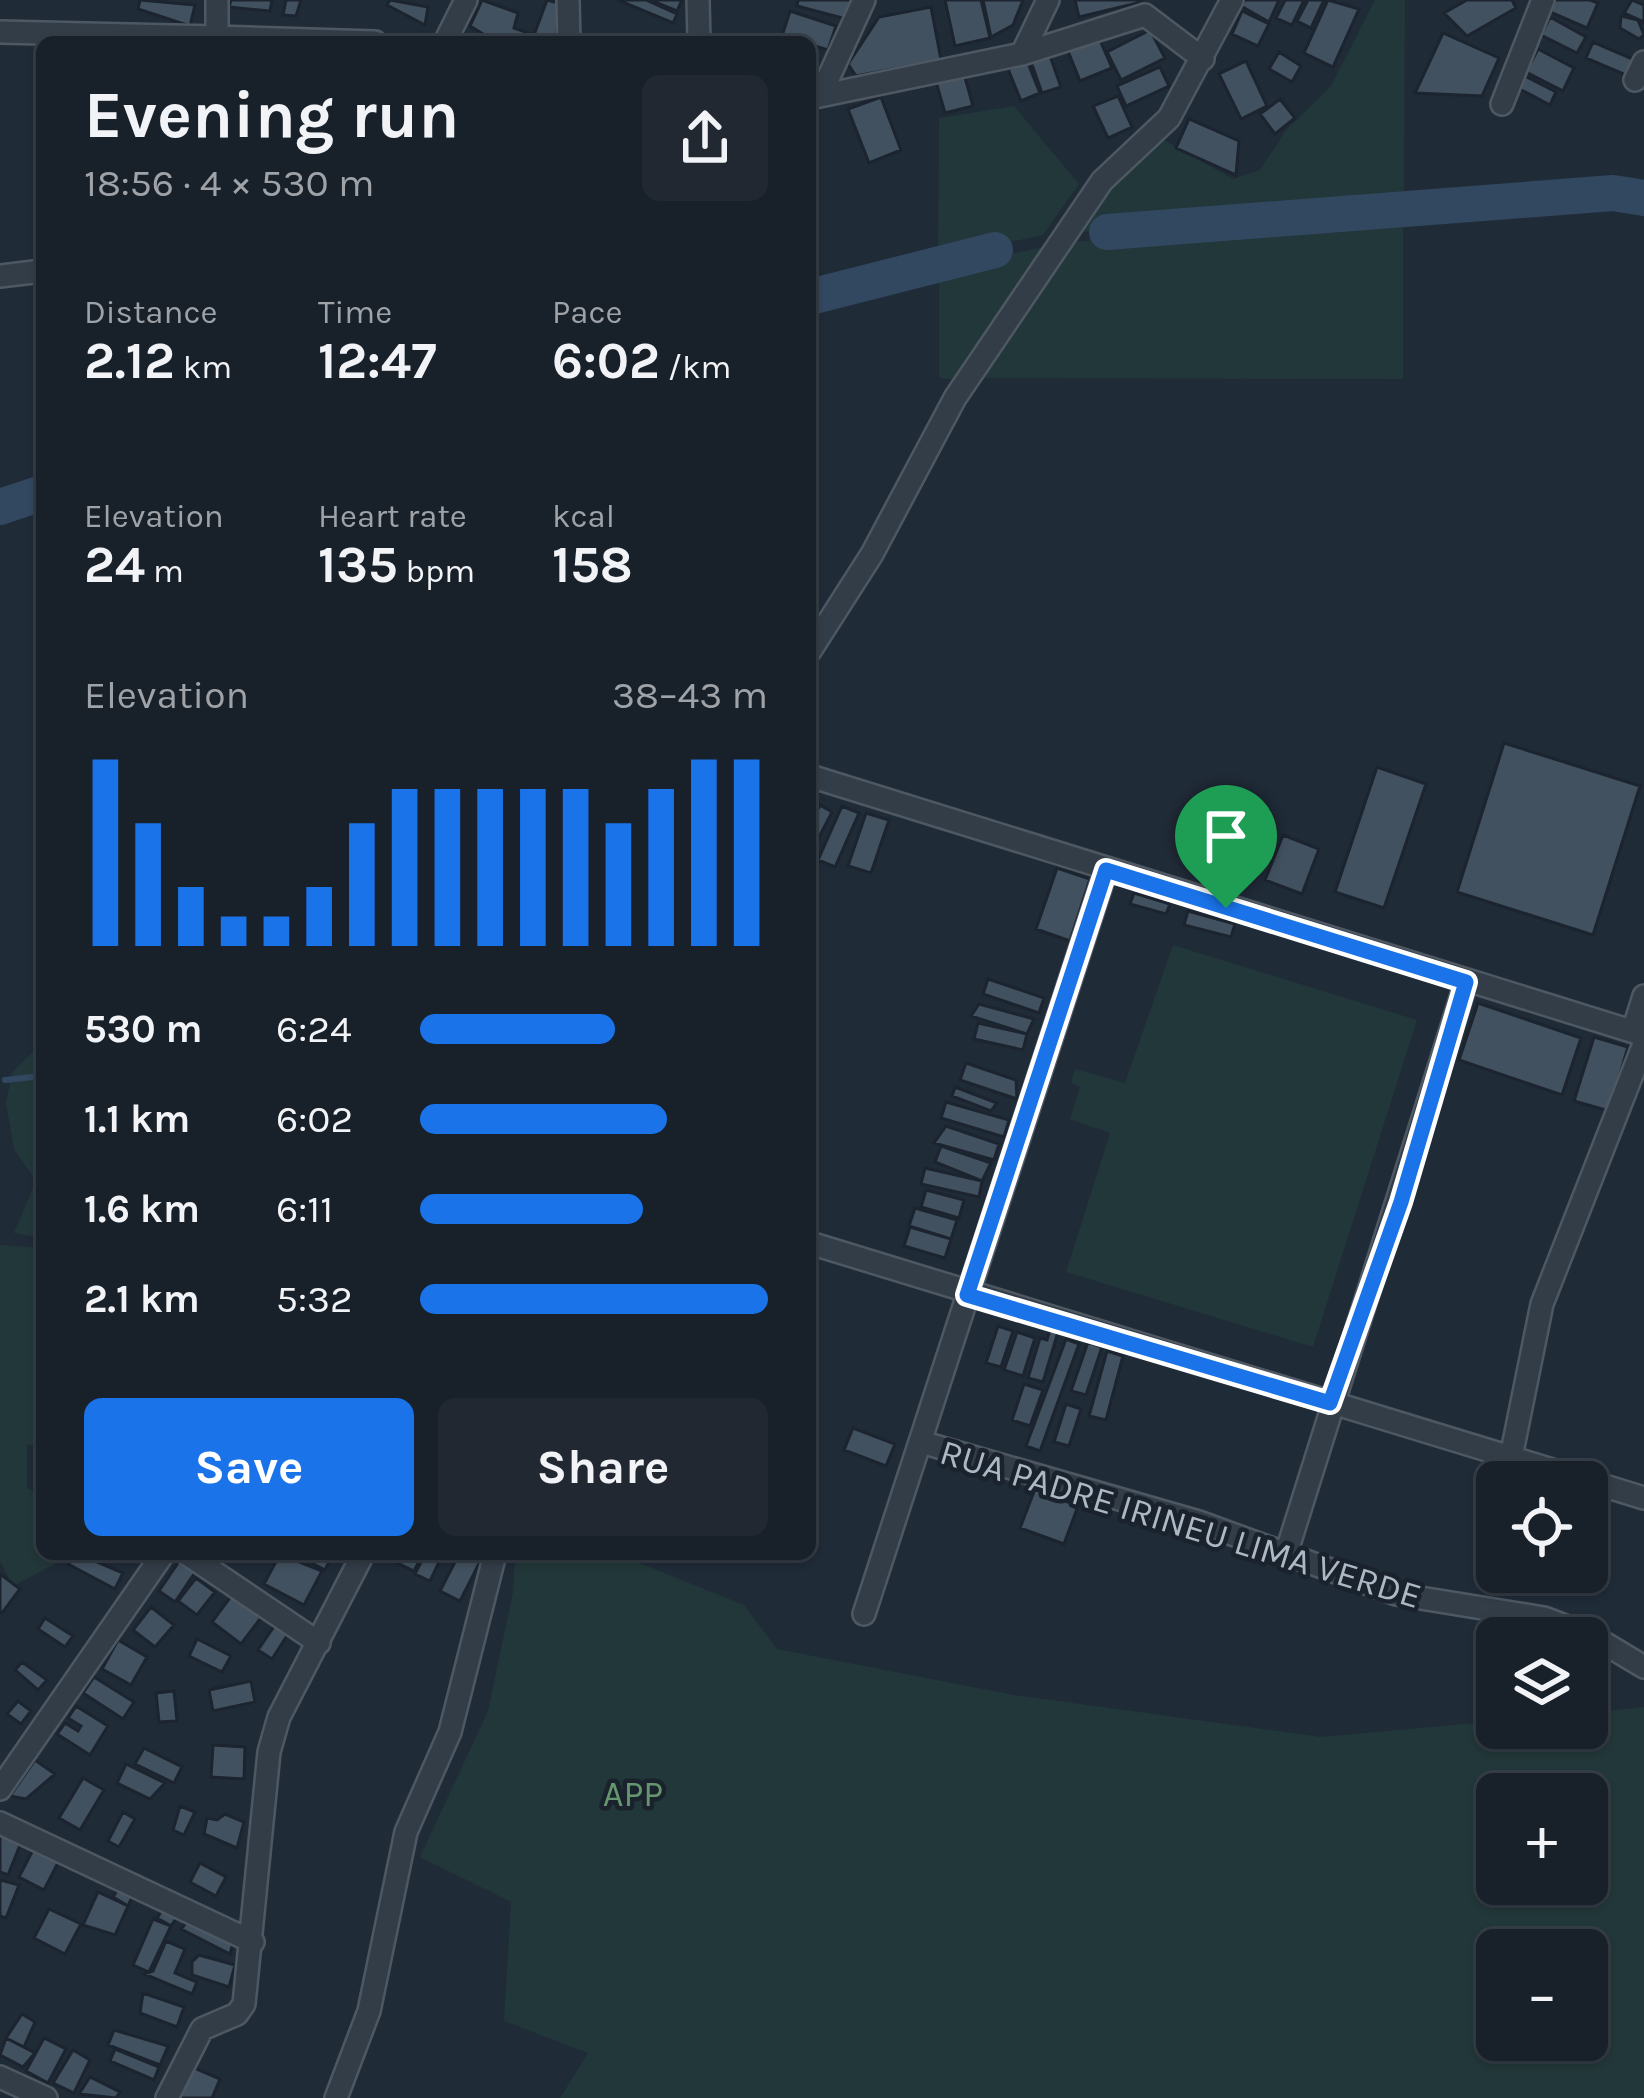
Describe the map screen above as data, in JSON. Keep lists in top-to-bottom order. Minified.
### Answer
{"streets":{"street":["RUA PADRE IRINEU LIMA VERDE"]},"parks":["APP"],"page":{"heading":["Evening run","18:56 · 4 × 530 m"],"stats":[["Distance","2.12 km"],["Time","12:47"],["Pace","6:02 /km"],["Elevation","24 m"],["Heart rate","135 bpm"],["kcal","158"]],"chart":["Elevation","38–43 m"],"list":[{"name":"530 m","note":"6:24"},{"name":"1.1 km","note":"6:02"},{"name":"1.6 km","note":"6:11"},{"name":"2.1 km","note":"5:32"}],"buttons":["Save","Share"],"map_buttons":["+","−"]}}
